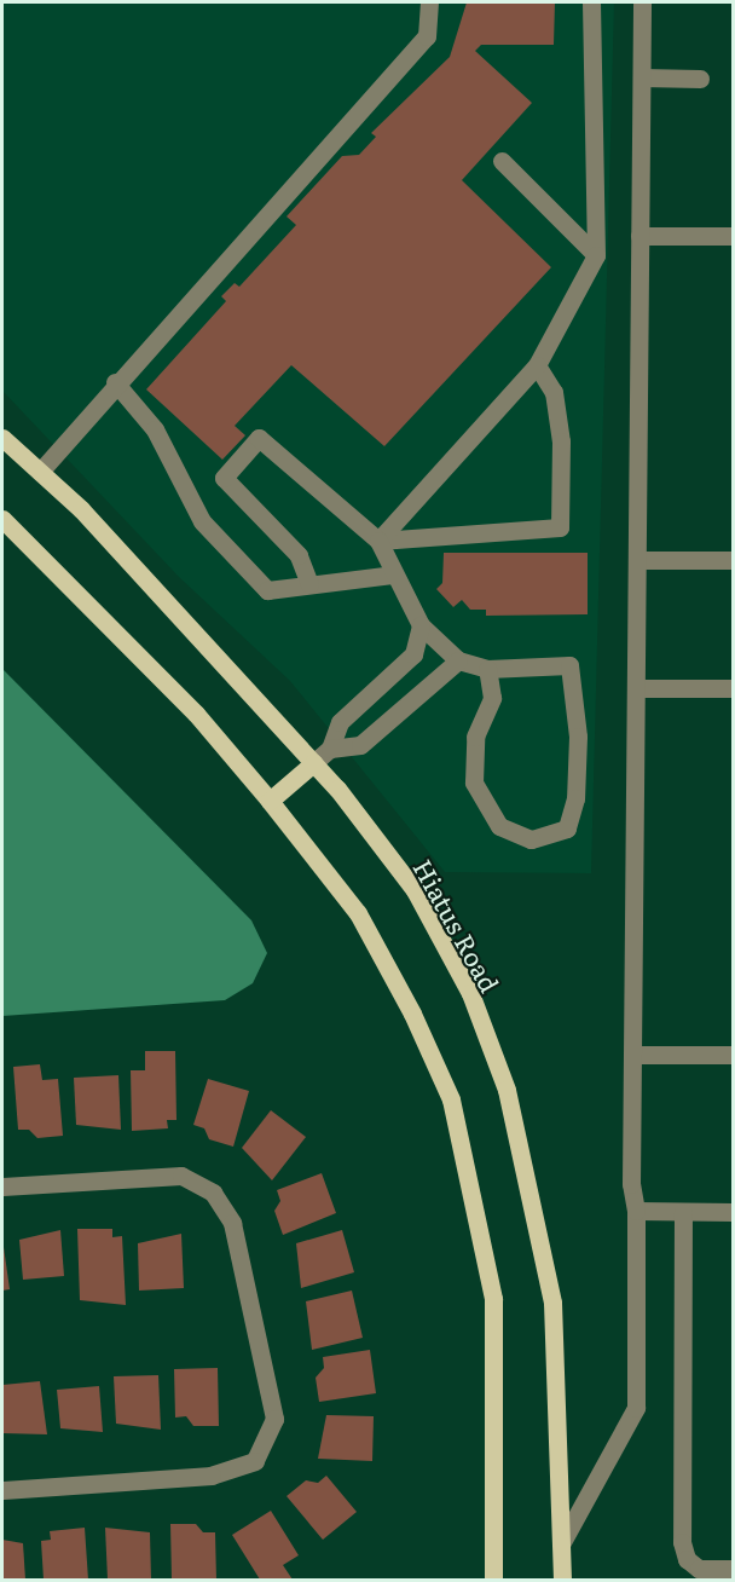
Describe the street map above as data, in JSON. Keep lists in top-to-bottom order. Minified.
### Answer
{"streets":{"main road":["Hiatus Road"]}}
